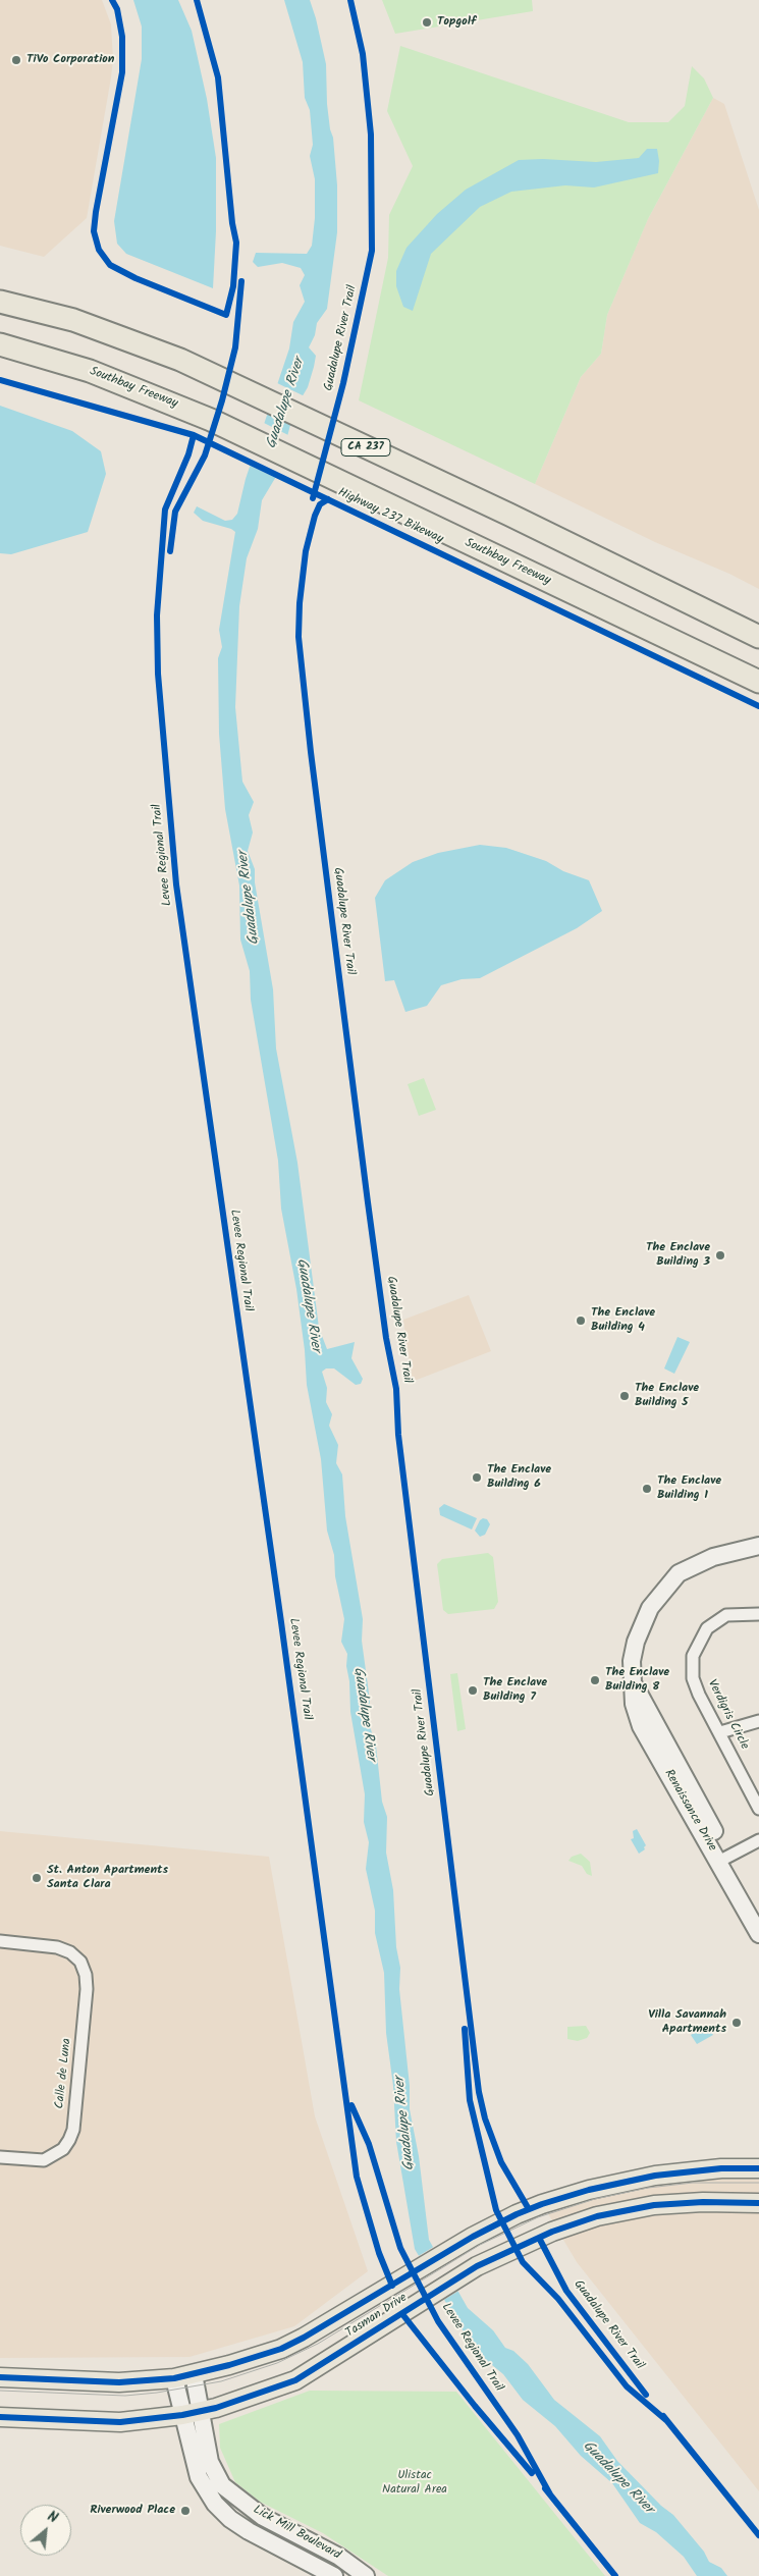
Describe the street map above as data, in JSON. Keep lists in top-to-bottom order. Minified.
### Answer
{"streets":{"highway":["Southbay Freeway","CA 237"],"main road":["Renaissance Drive","Tasman Drive","Lick Mill Boulevard"],"street":["Verdigris Circle","Calle de Luna"],"cycle path":["Guadalupe River Trail","Highway 237 Bikeway","Levee Regional Trail"]},"crossings":[["Tasman Drive","Lick Mill Boulevard"]],"water":["Guadalupe River"],"parks":["Ulistac Natural Area"],"places":["Topgolf","TiVo Corporation","The Enclave Building 3","The Enclave Building 4","The Enclave Building 5","The Enclave Building 6","The Enclave Building 1","The Enclave Building 8","The Enclave Building 7","St. Anton Apartments Santa Clara","Villa Savannah Apartments","Riverwood Place"],"north":"top right"}
